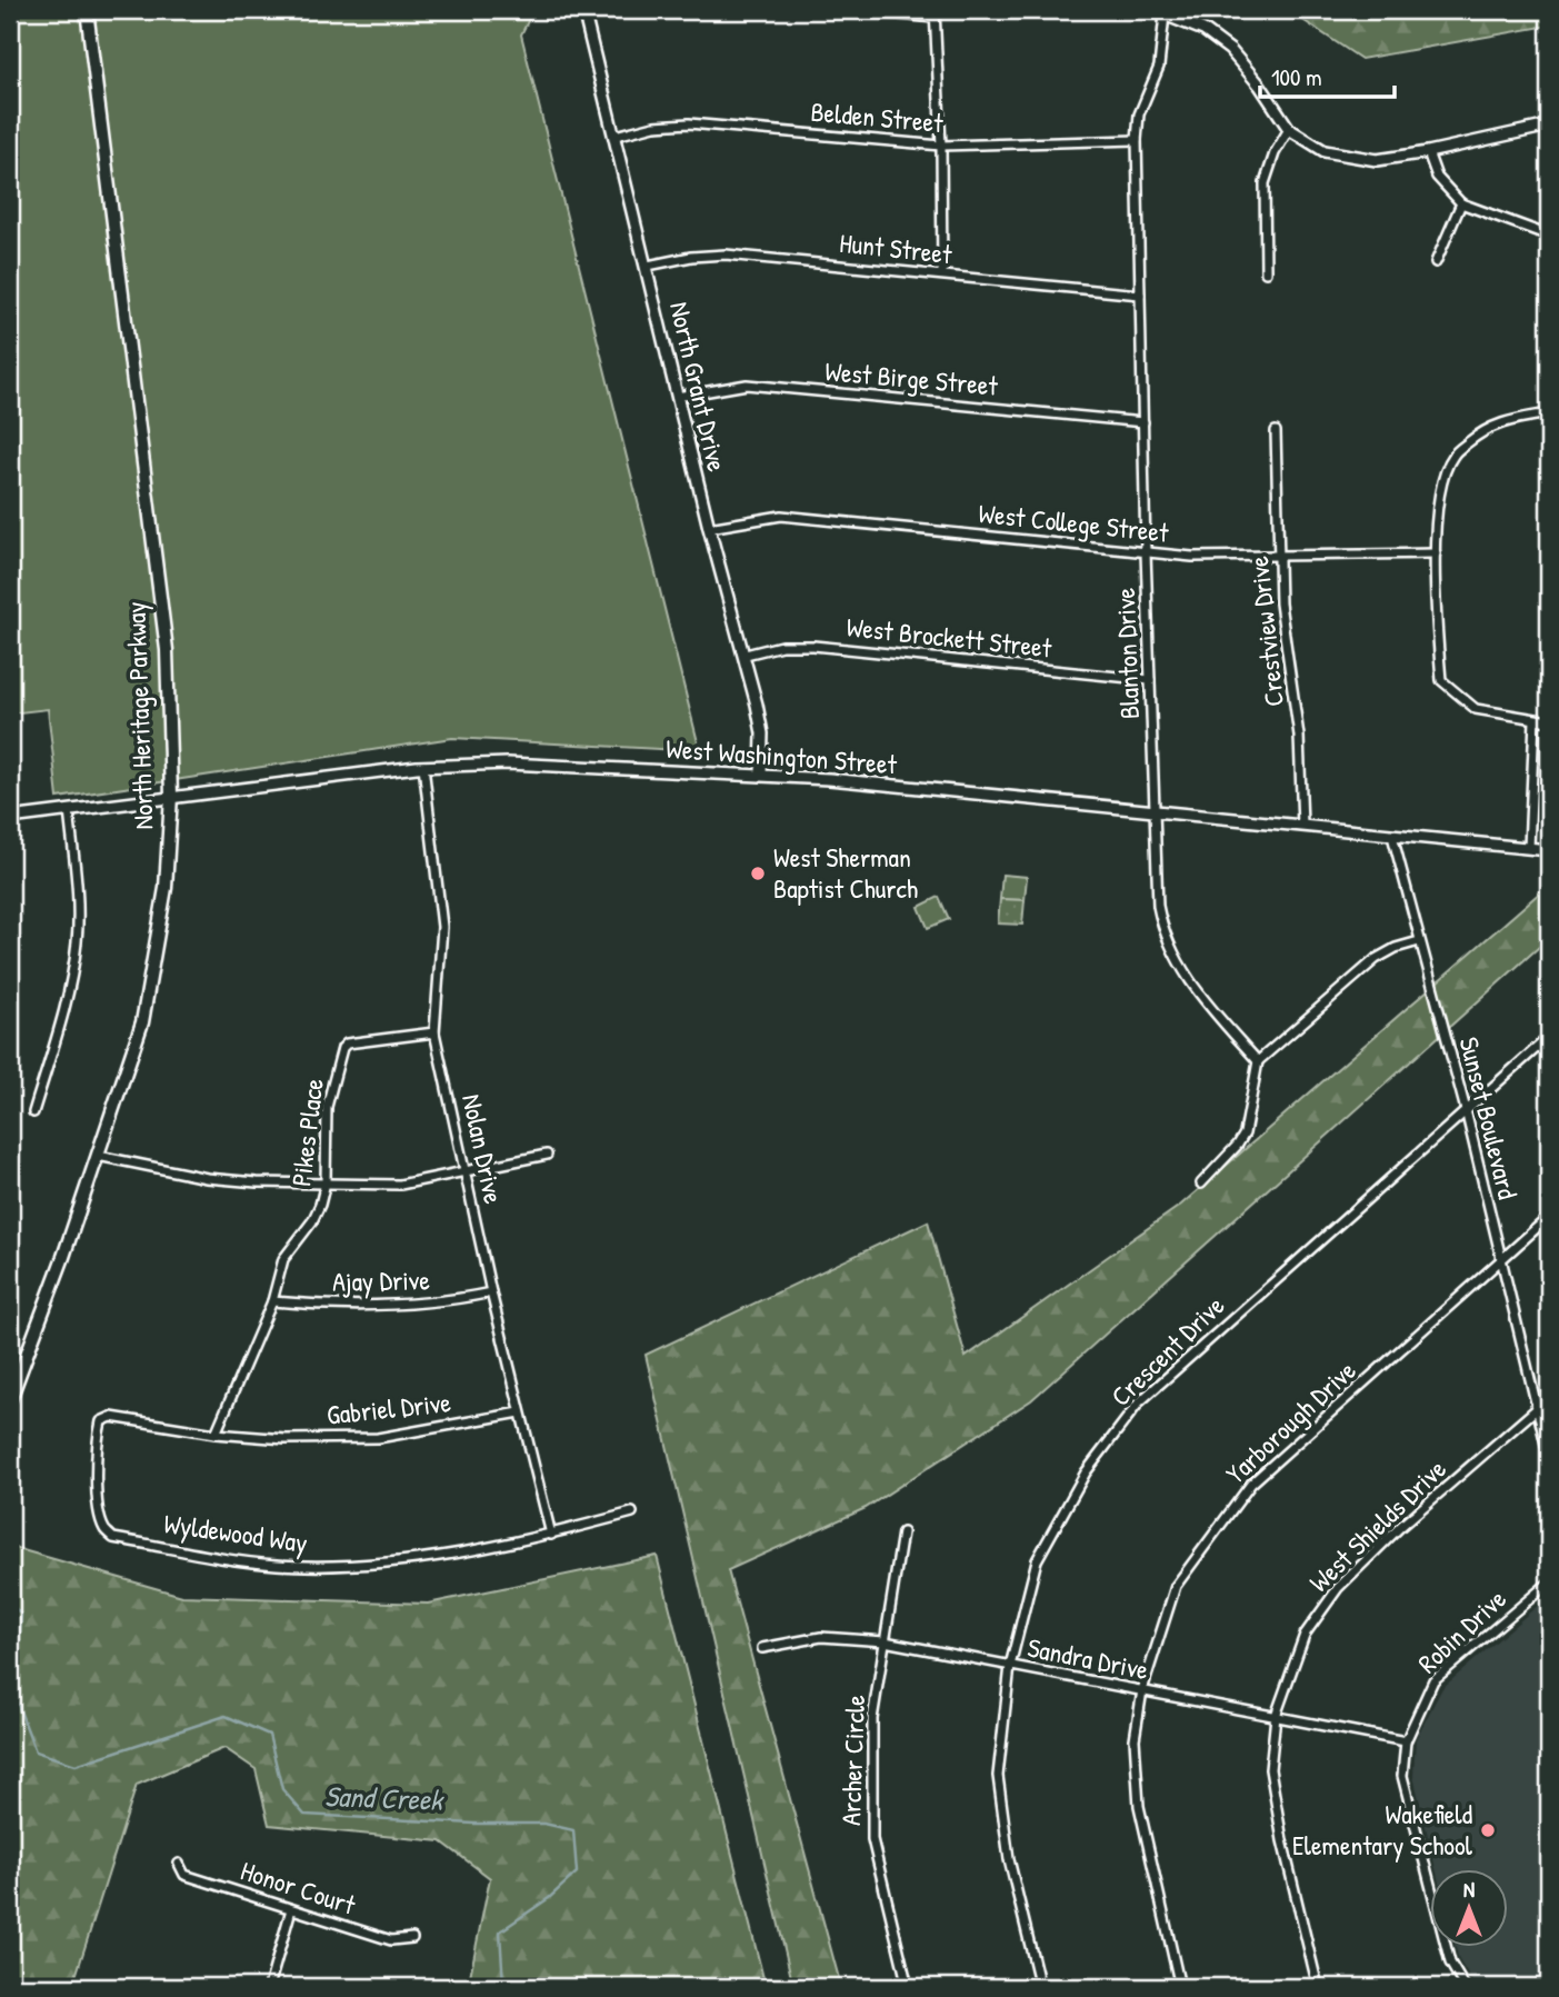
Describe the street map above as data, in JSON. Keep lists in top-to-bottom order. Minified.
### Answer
{"streets":{"main road":["North Heritage Parkway"],"street":["Belden Street","Hunt Street","West Birge Street","North Grant Drive","West College Street","Crestview Drive","West Brockett Street","Blanton Drive","West Washington Street","Sunset Boulevard","Pikes Place","Nolan Drive","Ajay Drive","Crescent Drive","Gabriel Drive","Yarborough Drive","West Shields Drive","Wyldewood Way","Robin Drive","Sandra Drive","Archer Circle","Honor Court"]},"crossings":[["Belden Street","North Grant Drive"],["Belden Street","Blanton Drive"],["Hunt Street","North Grant Drive"],["Hunt Street","Blanton Drive"],["West Birge Street","North Grant Drive"],["West Birge Street","Blanton Drive"],["North Grant Drive","West College Street"],["North Grant Drive","West Brockett Street"],["North Grant Drive","West Washington Street"],["West College Street","Crestview Drive"],["West College Street","Blanton Drive"],["Crestview Drive","West Washington Street"],["West Brockett Street","Blanton Drive"],["Blanton Drive","West Washington Street"],["North Heritage Parkway","West Washington Street"],["West Washington Street","Sunset Boulevard"],["West Washington Street","Nolan Drive"],["Sunset Boulevard","Crescent Drive"],["Sunset Boulevard","Yarborough Drive"],["Sunset Boulevard","West Shields Drive"],["Pikes Place","Nolan Drive"],["Pikes Place","Ajay Drive"],["Pikes Place","Gabriel Drive"],["Pikes Place","Wyldewood Way"],["Nolan Drive","Ajay Drive"],["Nolan Drive","Gabriel Drive"],["Nolan Drive","Wyldewood Way"],["Crescent Drive","Sandra Drive"],["Gabriel Drive","Wyldewood Way"],["Yarborough Drive","Sandra Drive"],["West Shields Drive","Sandra Drive"],["Robin Drive","Sandra Drive"],["Sandra Drive","Archer Circle"]],"water":["Sand Creek"],"places":["West Sherman Baptist Church","Wakefield Elementary School"],"scale_bar":"100 m","north":"top"}
